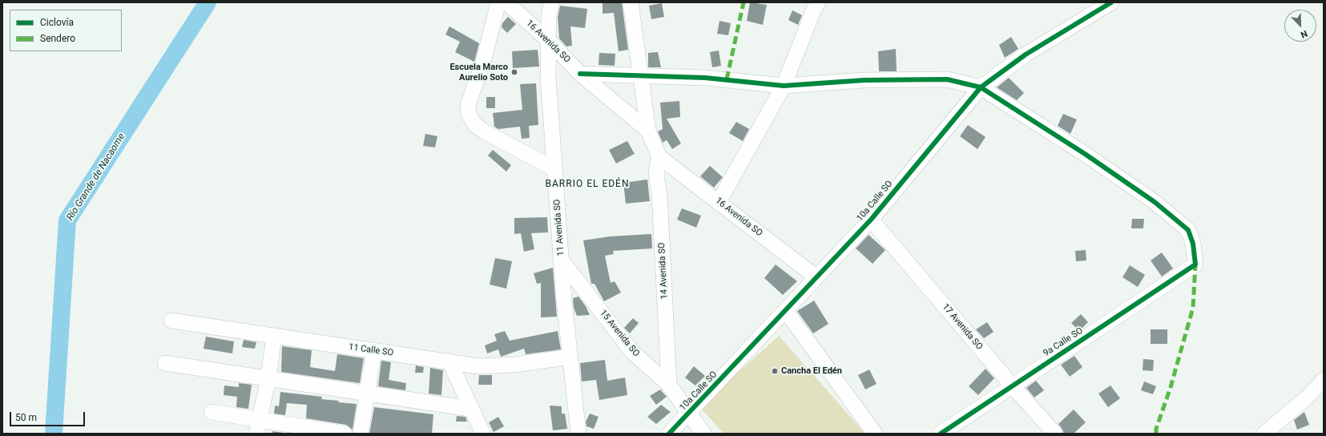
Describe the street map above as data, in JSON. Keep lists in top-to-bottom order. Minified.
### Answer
{"streets":{"street":["16 Avenida SO","10a Calle SO","11 Avenida SO","14 Avenida SO","17 Avenida SO","15 Avenida SO","9a Calle SO","11 Calle SO"]},"crossings":[["16 Avenida SO","10a Calle SO"],["16 Avenida SO","11 Avenida SO"],["16 Avenida SO","14 Avenida SO"],["10a Calle SO","17 Avenida SO"],["10a Calle SO","15 Avenida SO"],["10a Calle SO","9a Calle SO"],["11 Avenida SO","15 Avenida SO"],["11 Avenida SO","11 Calle SO"],["14 Avenida SO","15 Avenida SO"],["17 Avenida SO","9a Calle SO"]],"districts":["BARRIO EL EDÉN"],"water":["Río Grande de Nacaome"],"places":["Escuela Marco Aurelio Soto","Cancha El Edén"],"legend":["Ciclovía","Sendero"],"scale_bar":"50 m","north":"bottom right"}
